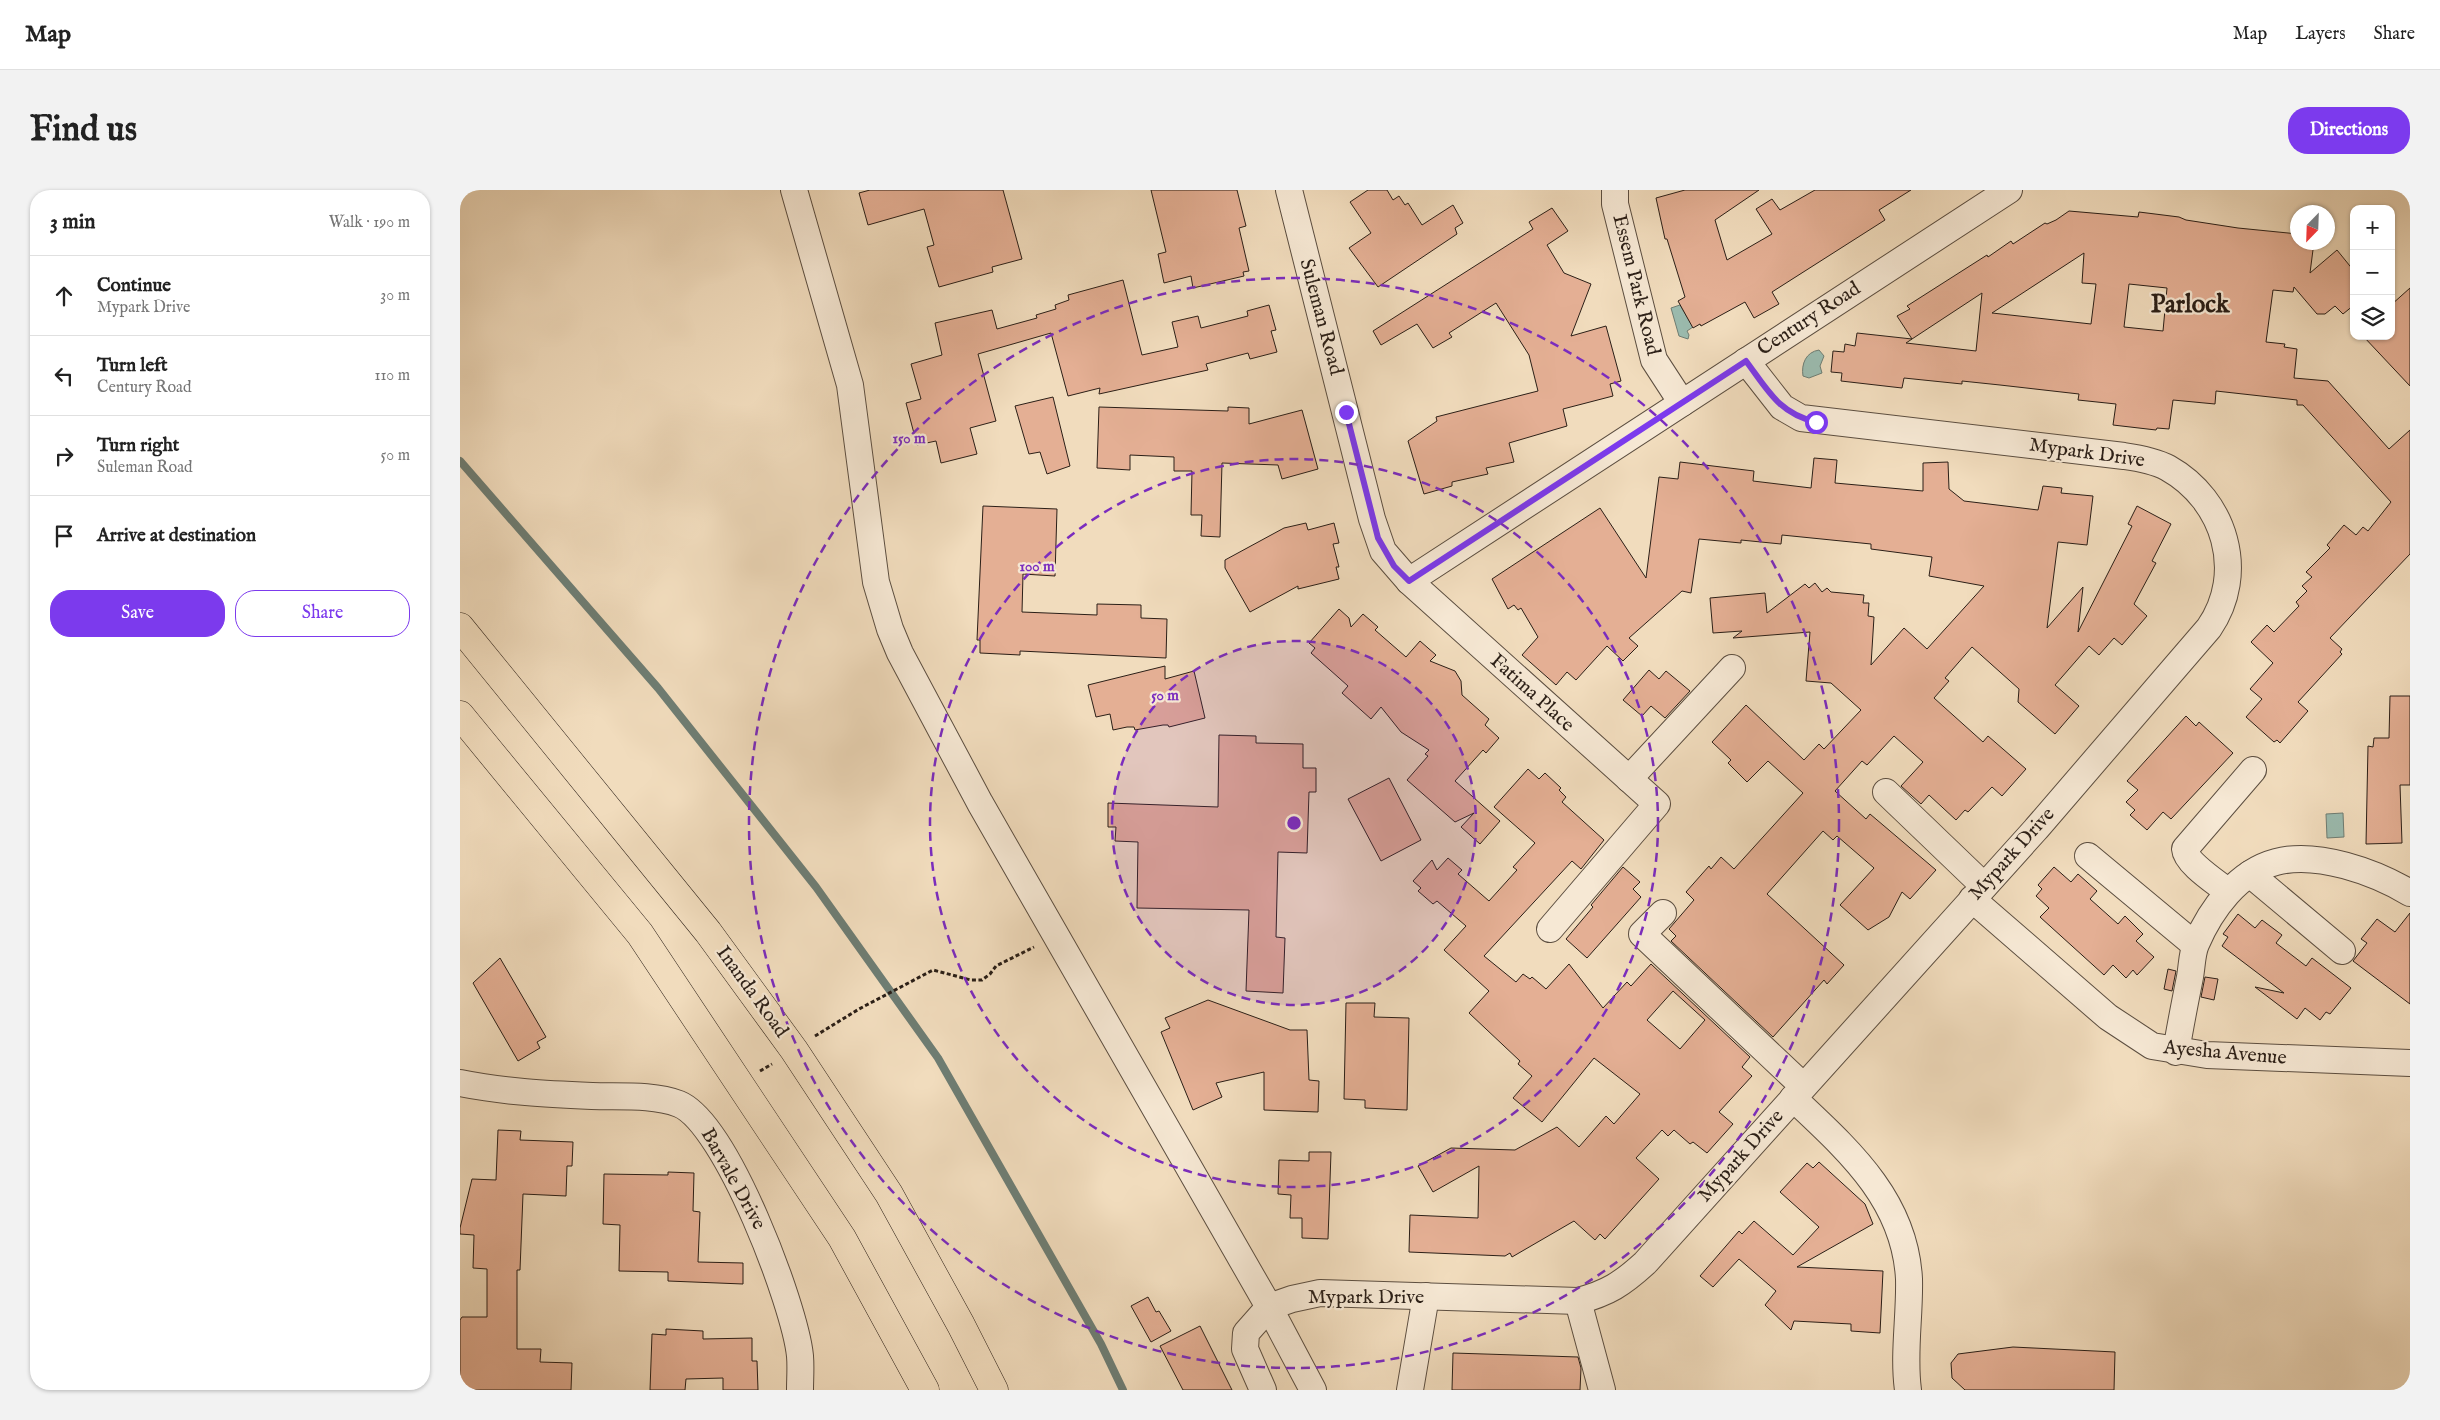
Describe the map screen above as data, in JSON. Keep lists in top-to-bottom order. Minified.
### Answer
{"streets":{"main road":["Inanda Road"],"street":["Essem Park Road","Suleman Road","Century Road","Mypark Drive","Fatima Place","Ayesha Avenue","Barvale Drive"]},"crossings":[["Essem Park Road","Century Road"],["Suleman Road","Century Road"],["Suleman Road","Fatima Place"],["Century Road","Mypark Drive"],["Century Road","Fatima Place"],["Mypark Drive","Ayesha Avenue"]],"districts":["Parlock"],"north":"bottom left","page":{"header":"Map","nav":["Map","Layers","Share"],"buttons":["Directions",["Save","Share"]],"title":"Find us","heading":["3 min","Walk · 190 m"],"map_buttons":["+","−"],"list":[["Continue","Mypark Drive","30 m"],["Turn left","Century Road","110 m"],["Turn right","Suleman Road","50 m"],"Arrive at destination"]},"rings":["150 m","100 m","50 m"]}
